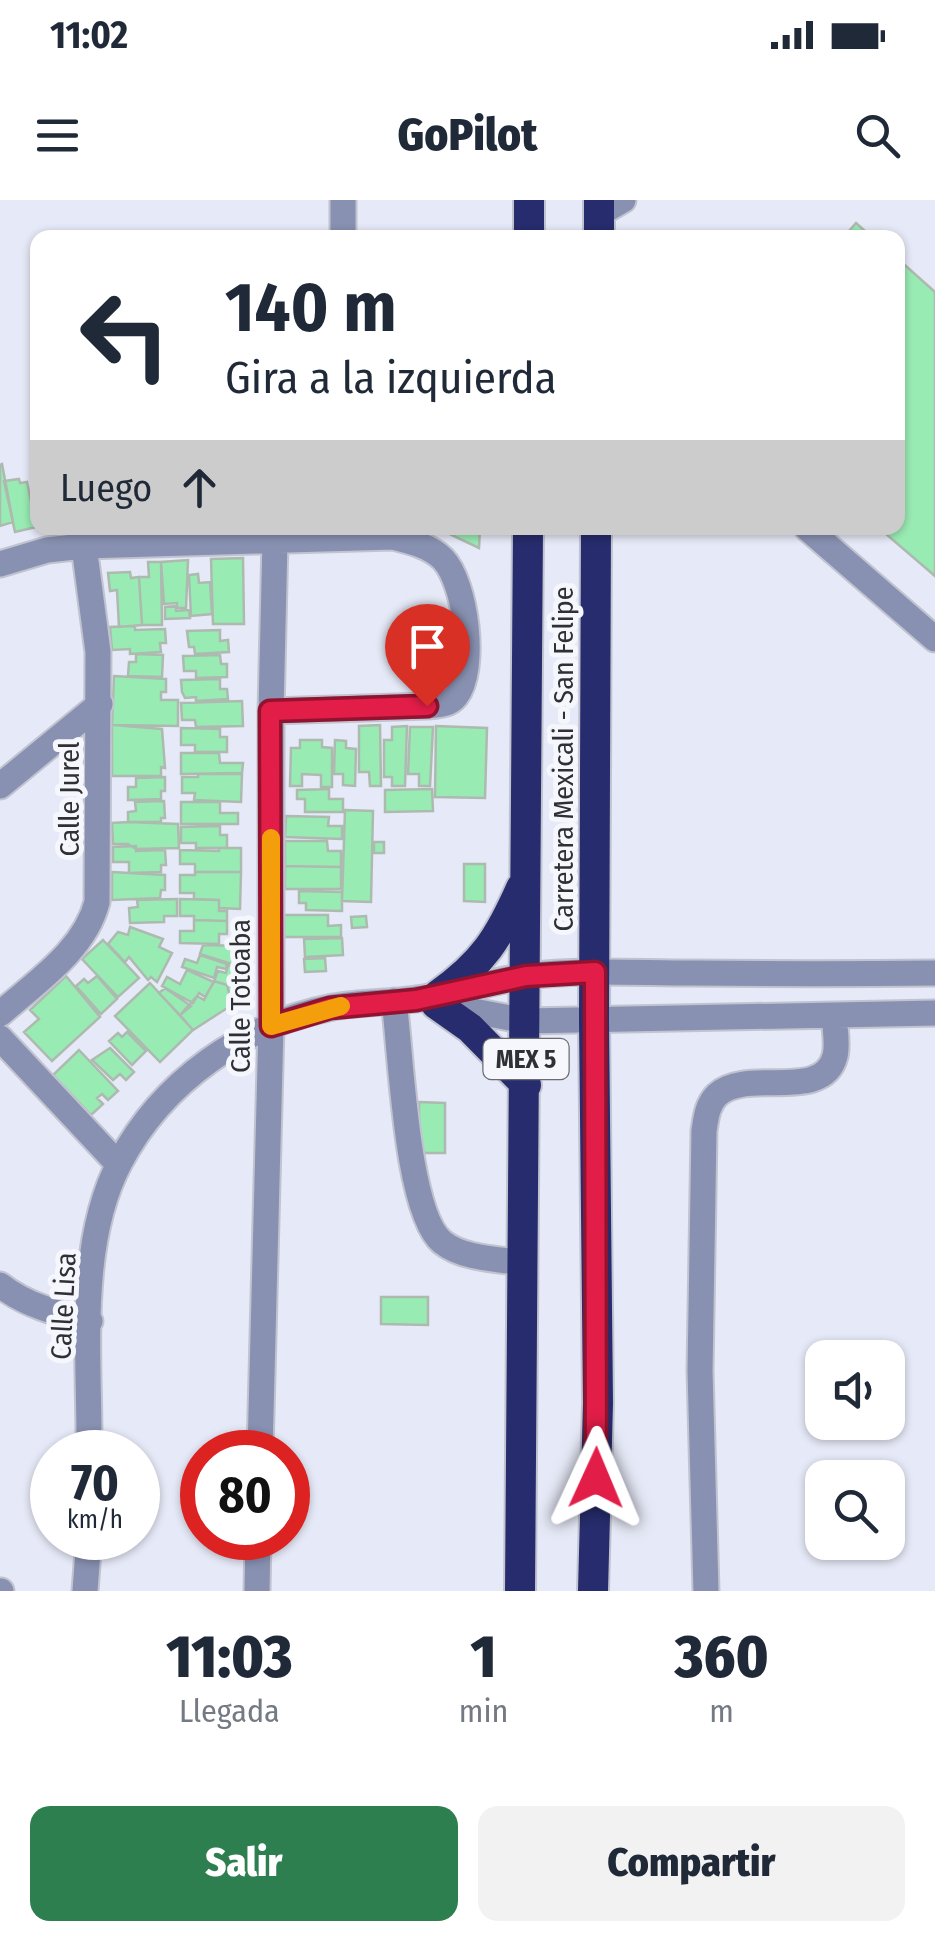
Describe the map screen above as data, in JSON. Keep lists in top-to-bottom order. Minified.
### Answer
{"streets":{"highway":["Carretera Mexicali - San Felipe","MEX 5"],"street":["Calle Jurel","Calle Totoaba","Calle Lisa"]},"crossings":[["Carretera Mexicali - San Felipe","Calle Lisa"],["Calle Totoaba","Calle Lisa"]],"page":{"status":"11:02","header":"GoPilot","turn":["140 m","Gira a la izquierda"],"then":"Luego","speed":"70 km/h","limit":"80","eta":["11:03","Llegada","1","min","360","m"],"buttons":["Salir","Compartir"]}}
